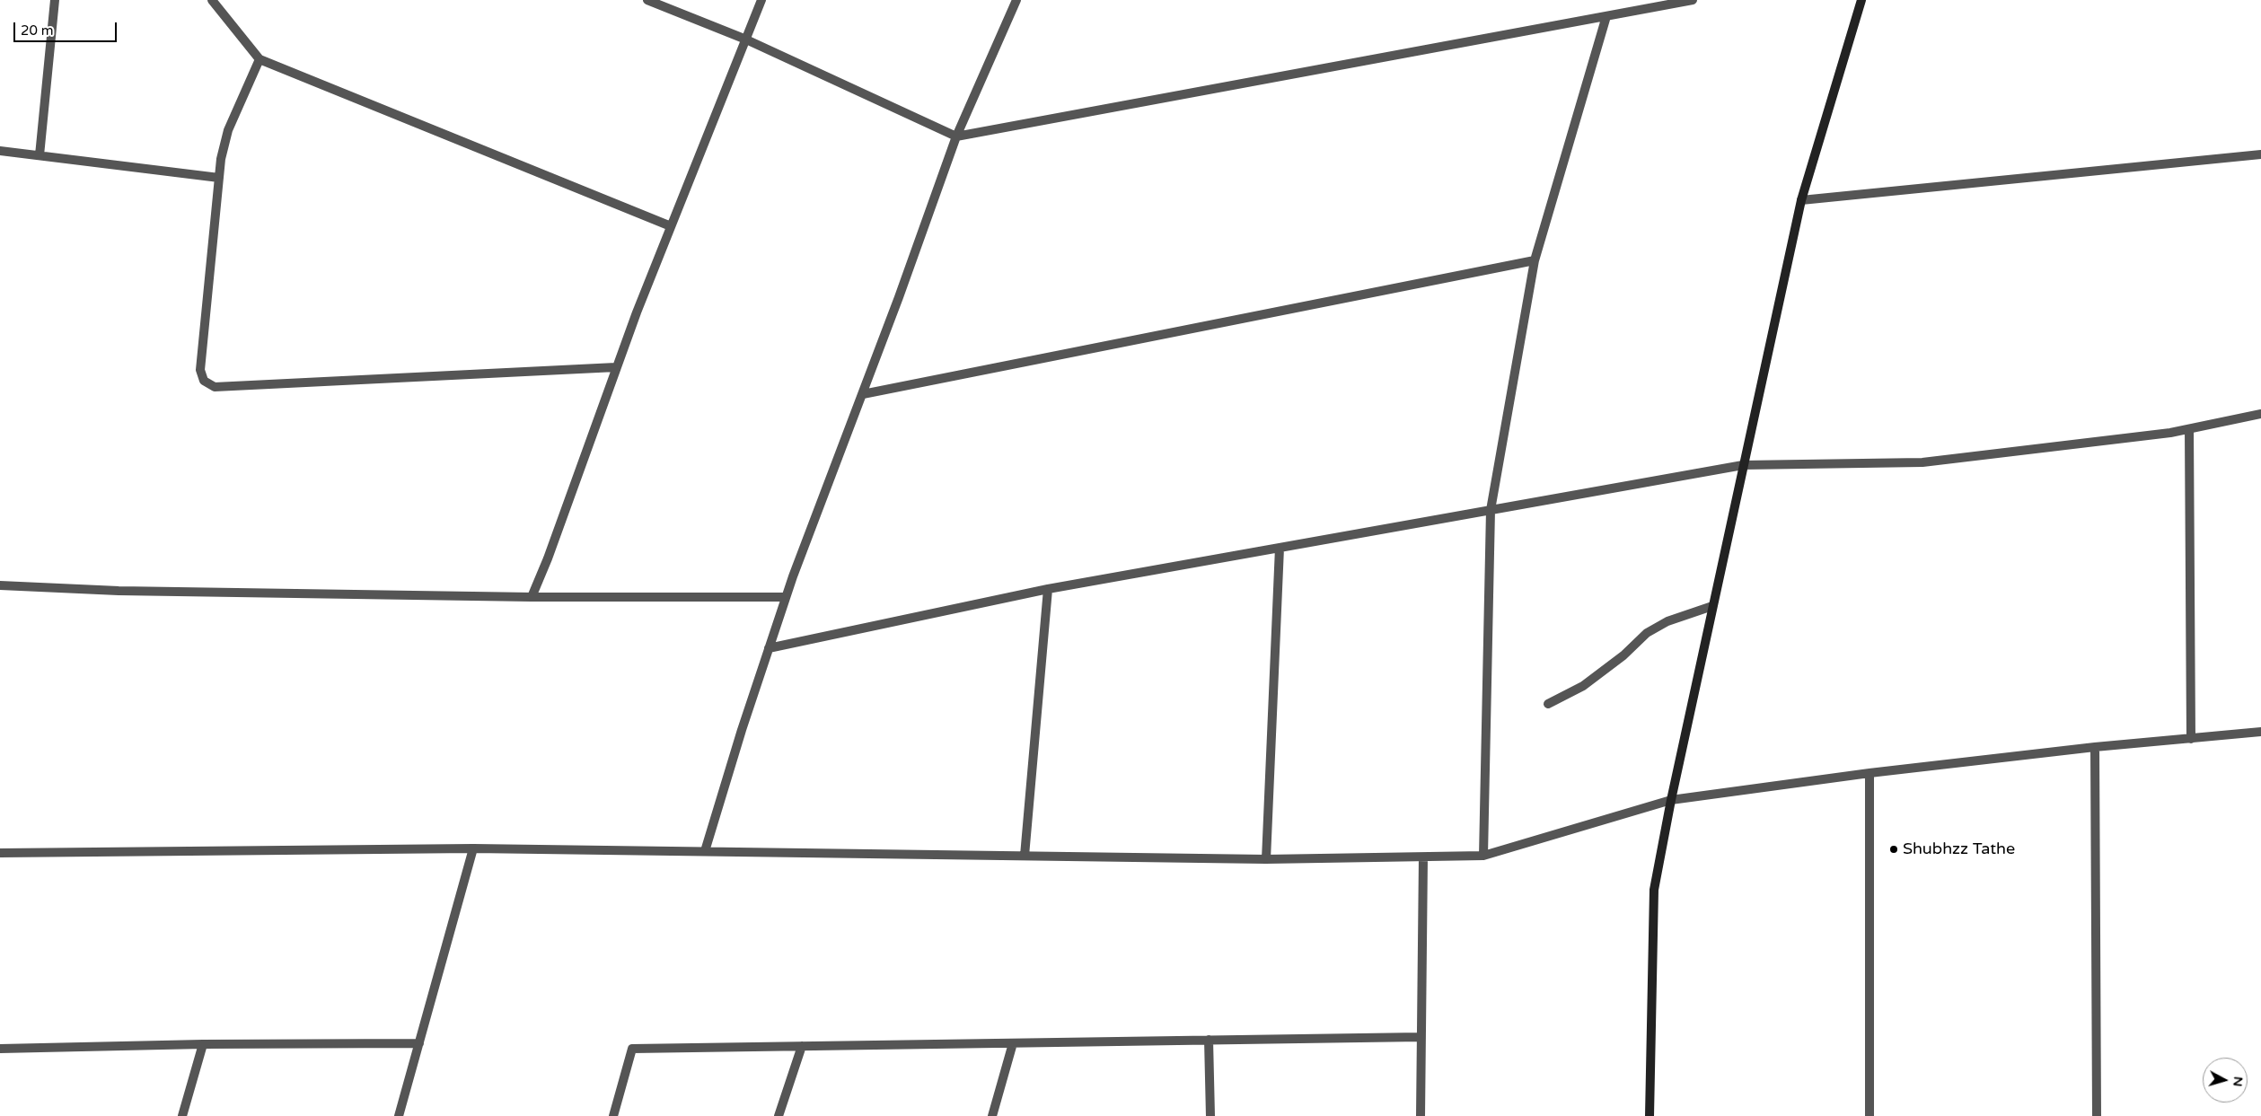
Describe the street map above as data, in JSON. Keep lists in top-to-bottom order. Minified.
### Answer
{"places":["Shubhzz Tathe"],"scale_bar":"20 m","north":"right"}
